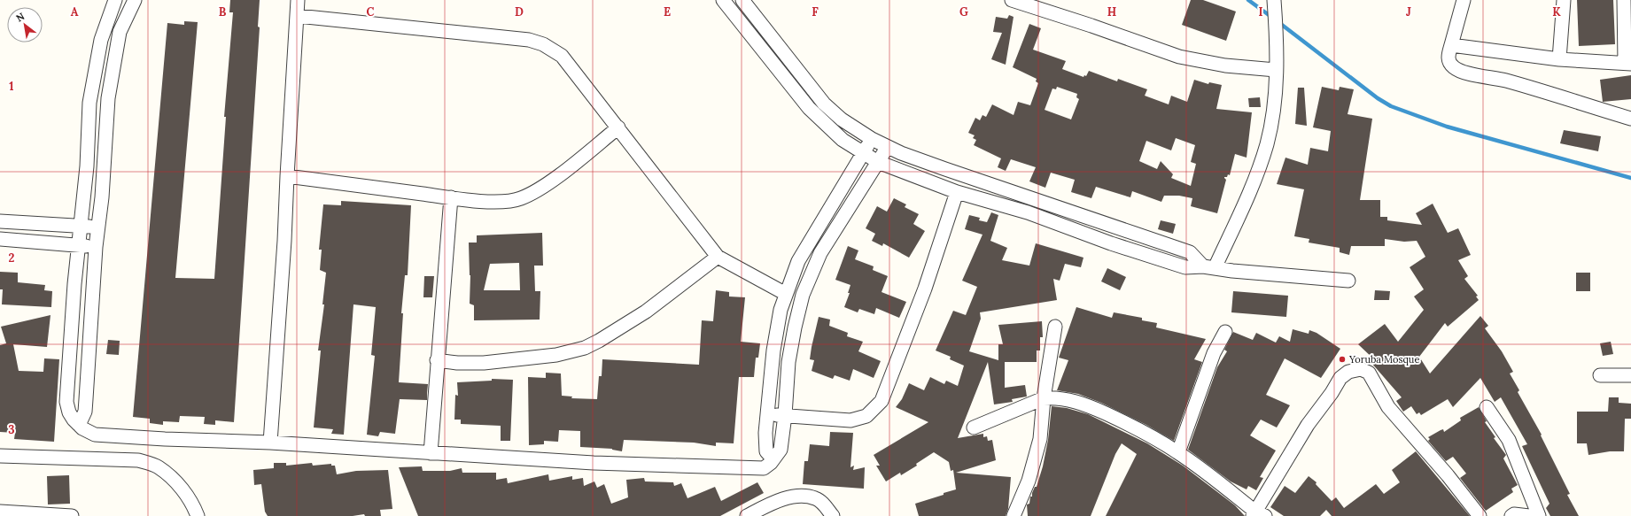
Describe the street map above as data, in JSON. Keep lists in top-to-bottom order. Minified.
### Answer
{"places":["Yoruba Mosque"],"north":"top left","grid":{"columns":["A","B","C","D","E","F","G","H","I","J","K"],"rows":["1","2","3"]}}
